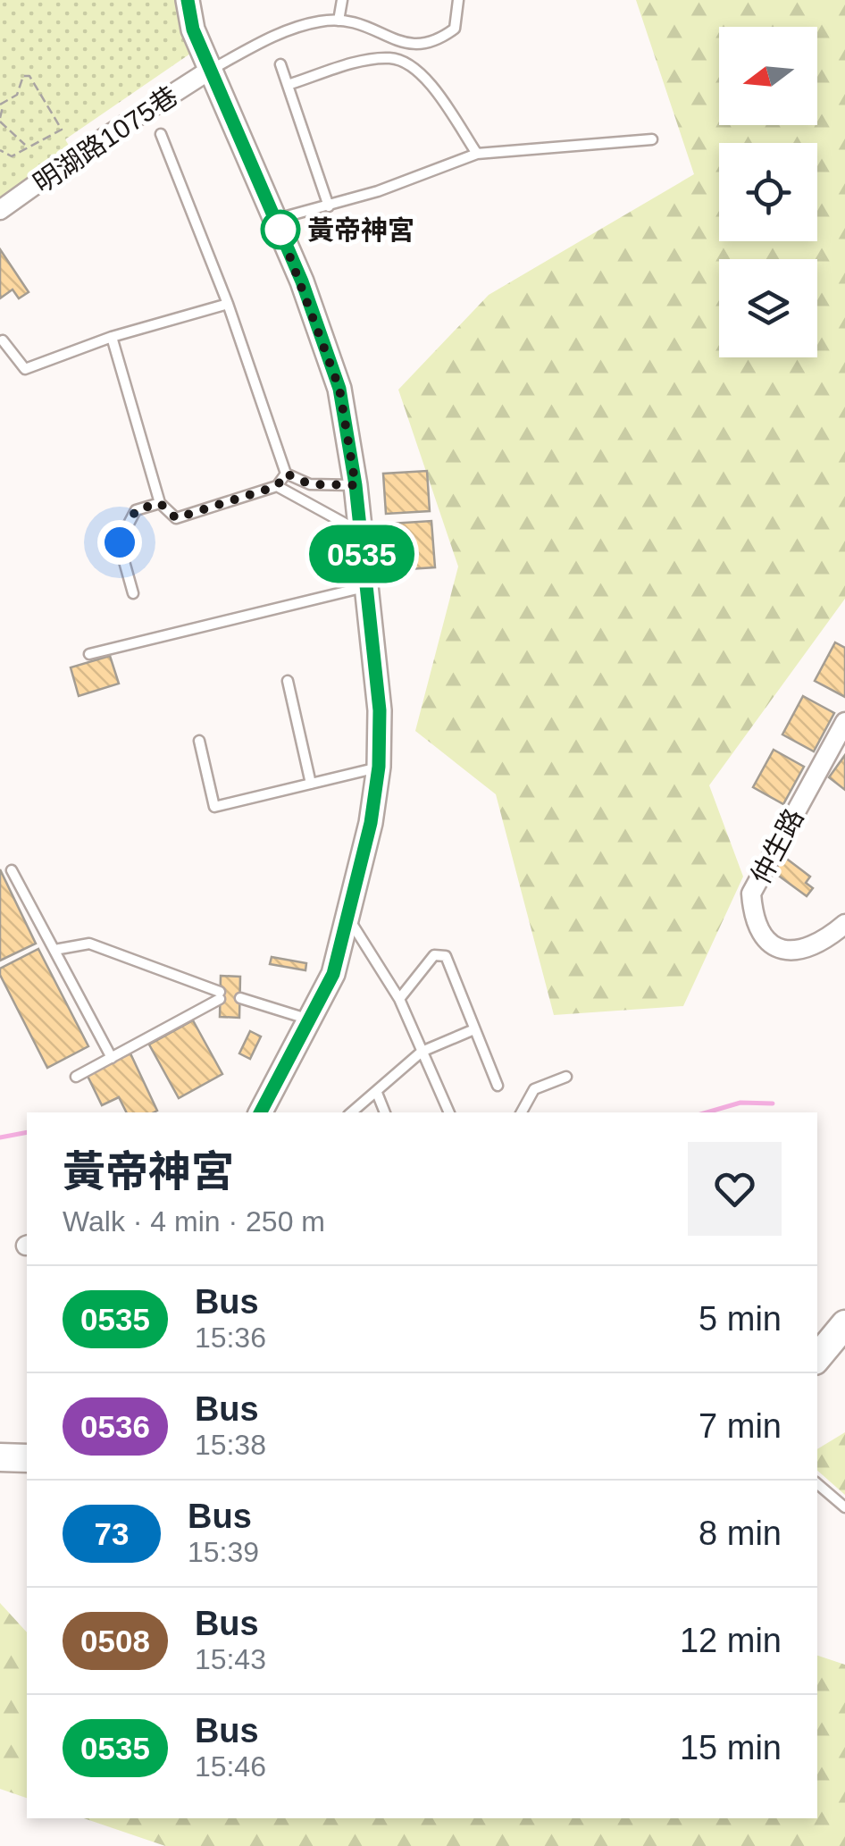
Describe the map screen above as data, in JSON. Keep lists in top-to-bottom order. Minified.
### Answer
{"streets":{"street":["明湖路1075巷","仲生路"]},"places":["黃帝神宮"],"lines":["bus line 0535"],"north":"left","page":{"on_map":"0535","heading":["黃帝神宮","Walk · 4 min · 250 m"],"list":[{"mark":"0535","name":"Bus","note":"15:36","value":"5 min"},{"mark":"0536","name":"Bus","note":"15:38","value":"7 min"},{"mark":"73","name":"Bus","note":"15:39","value":"8 min"},{"mark":"0508","name":"Bus","note":"15:43","value":"12 min"},{"mark":"0535","name":"Bus","note":"15:46","value":"15 min"}]}}
